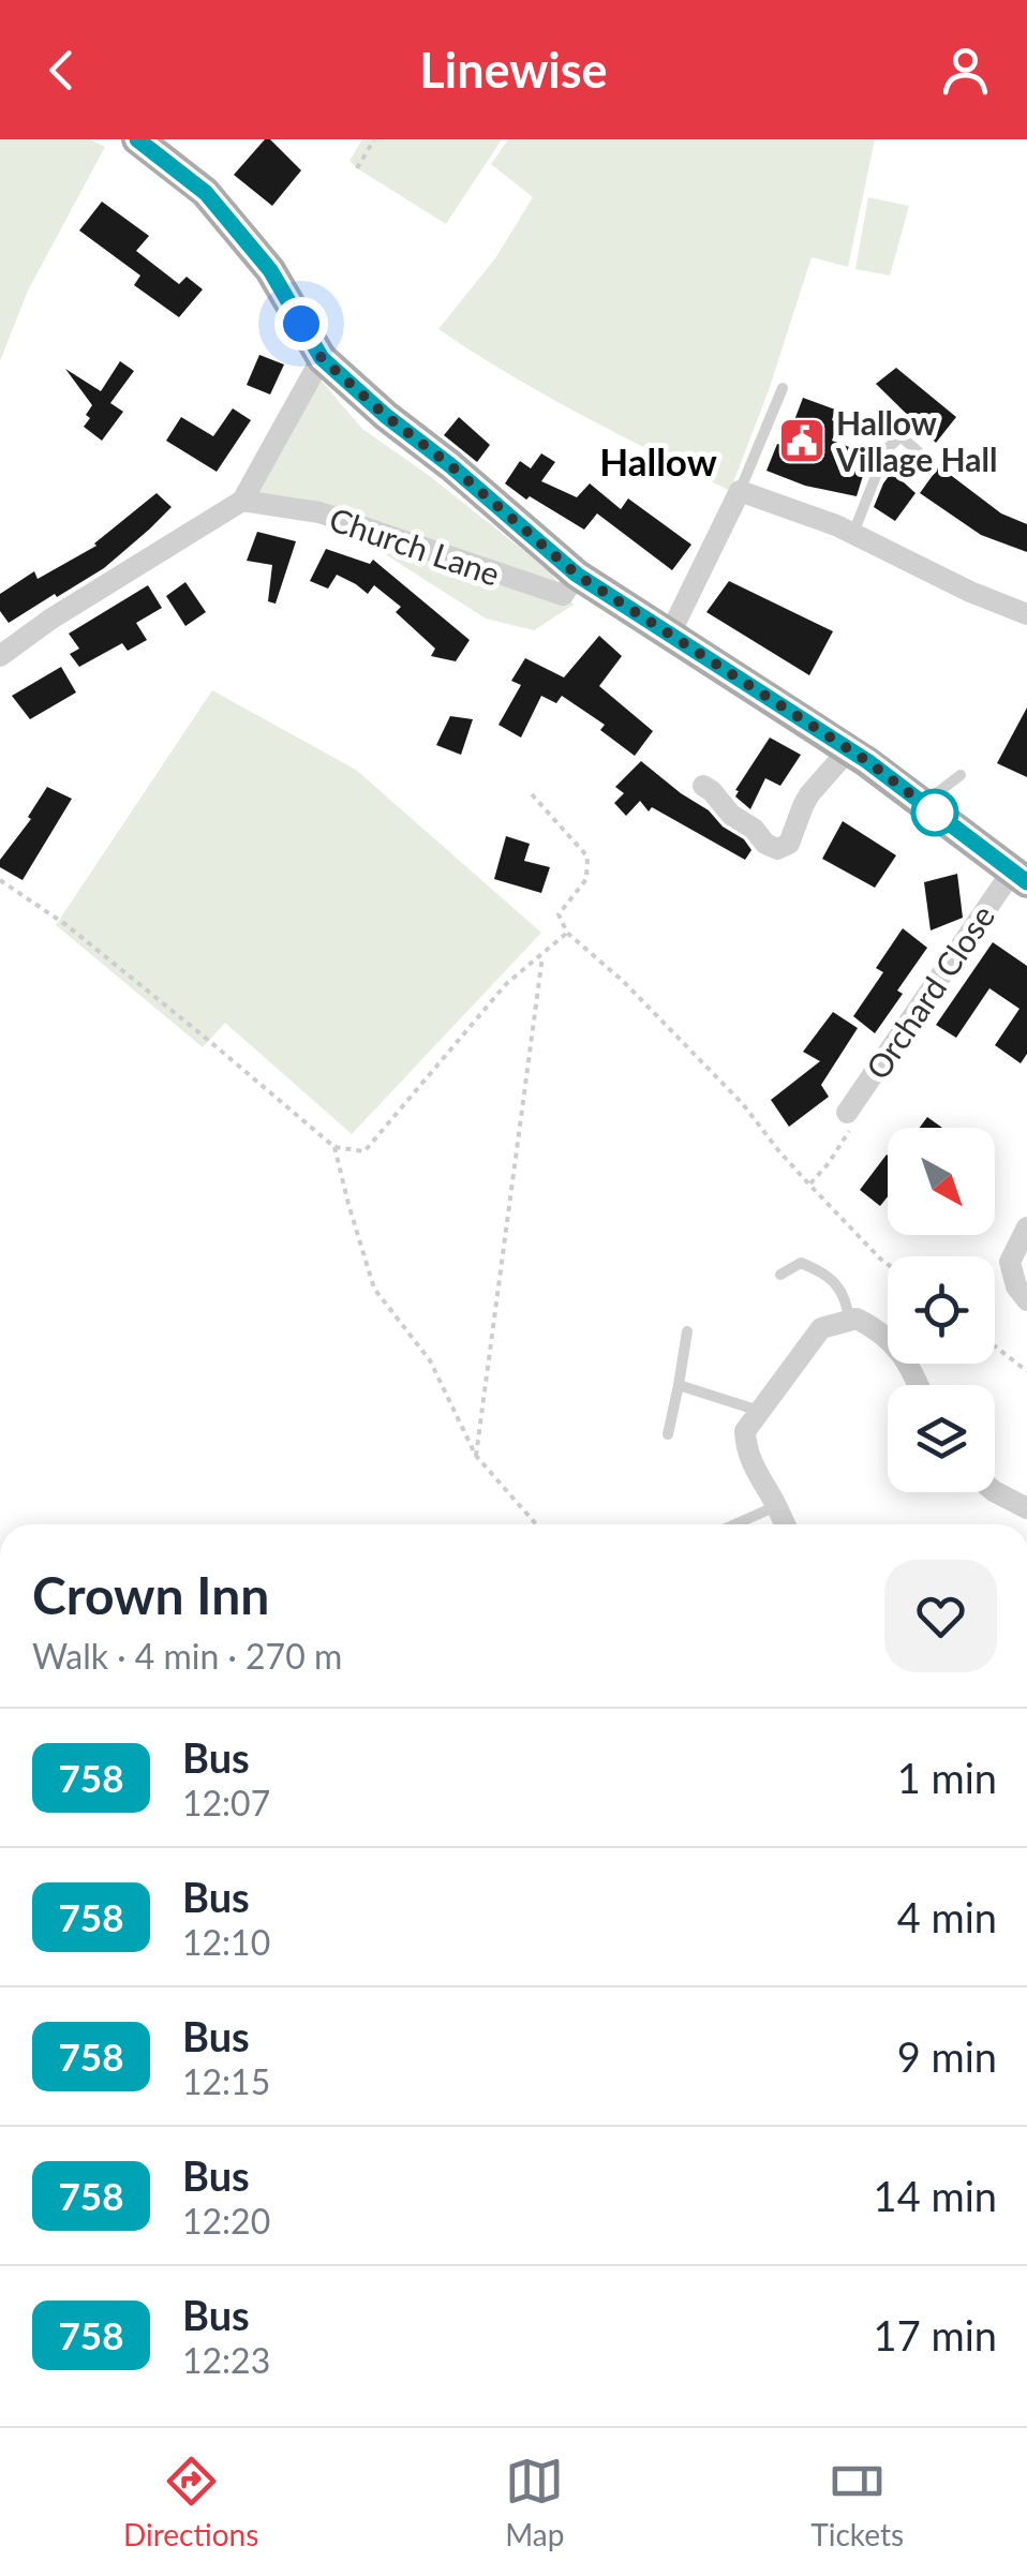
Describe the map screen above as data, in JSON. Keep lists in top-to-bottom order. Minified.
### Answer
{"streets":{"street":["Church Lane","Orchard Close"]},"districts":["Hallow"],"places":{"public building":["Hallow Village Hall"]},"lines":["bus line 758"],"north":"bottom right","page":{"header":"Linewise","heading":["Crown Inn","Walk · 4 min · 270 m"],"list":[{"mark":"758","name":"Bus","note":"12:07","value":"1 min"},{"mark":"758","name":"Bus","note":"12:10","value":"4 min"},{"mark":"758","name":"Bus","note":"12:15","value":"9 min"},{"mark":"758","name":"Bus","note":"12:20","value":"14 min"},{"mark":"758","name":"Bus","note":"12:23","value":"17 min"}],"tabs":["Directions","Map","Tickets"]}}
